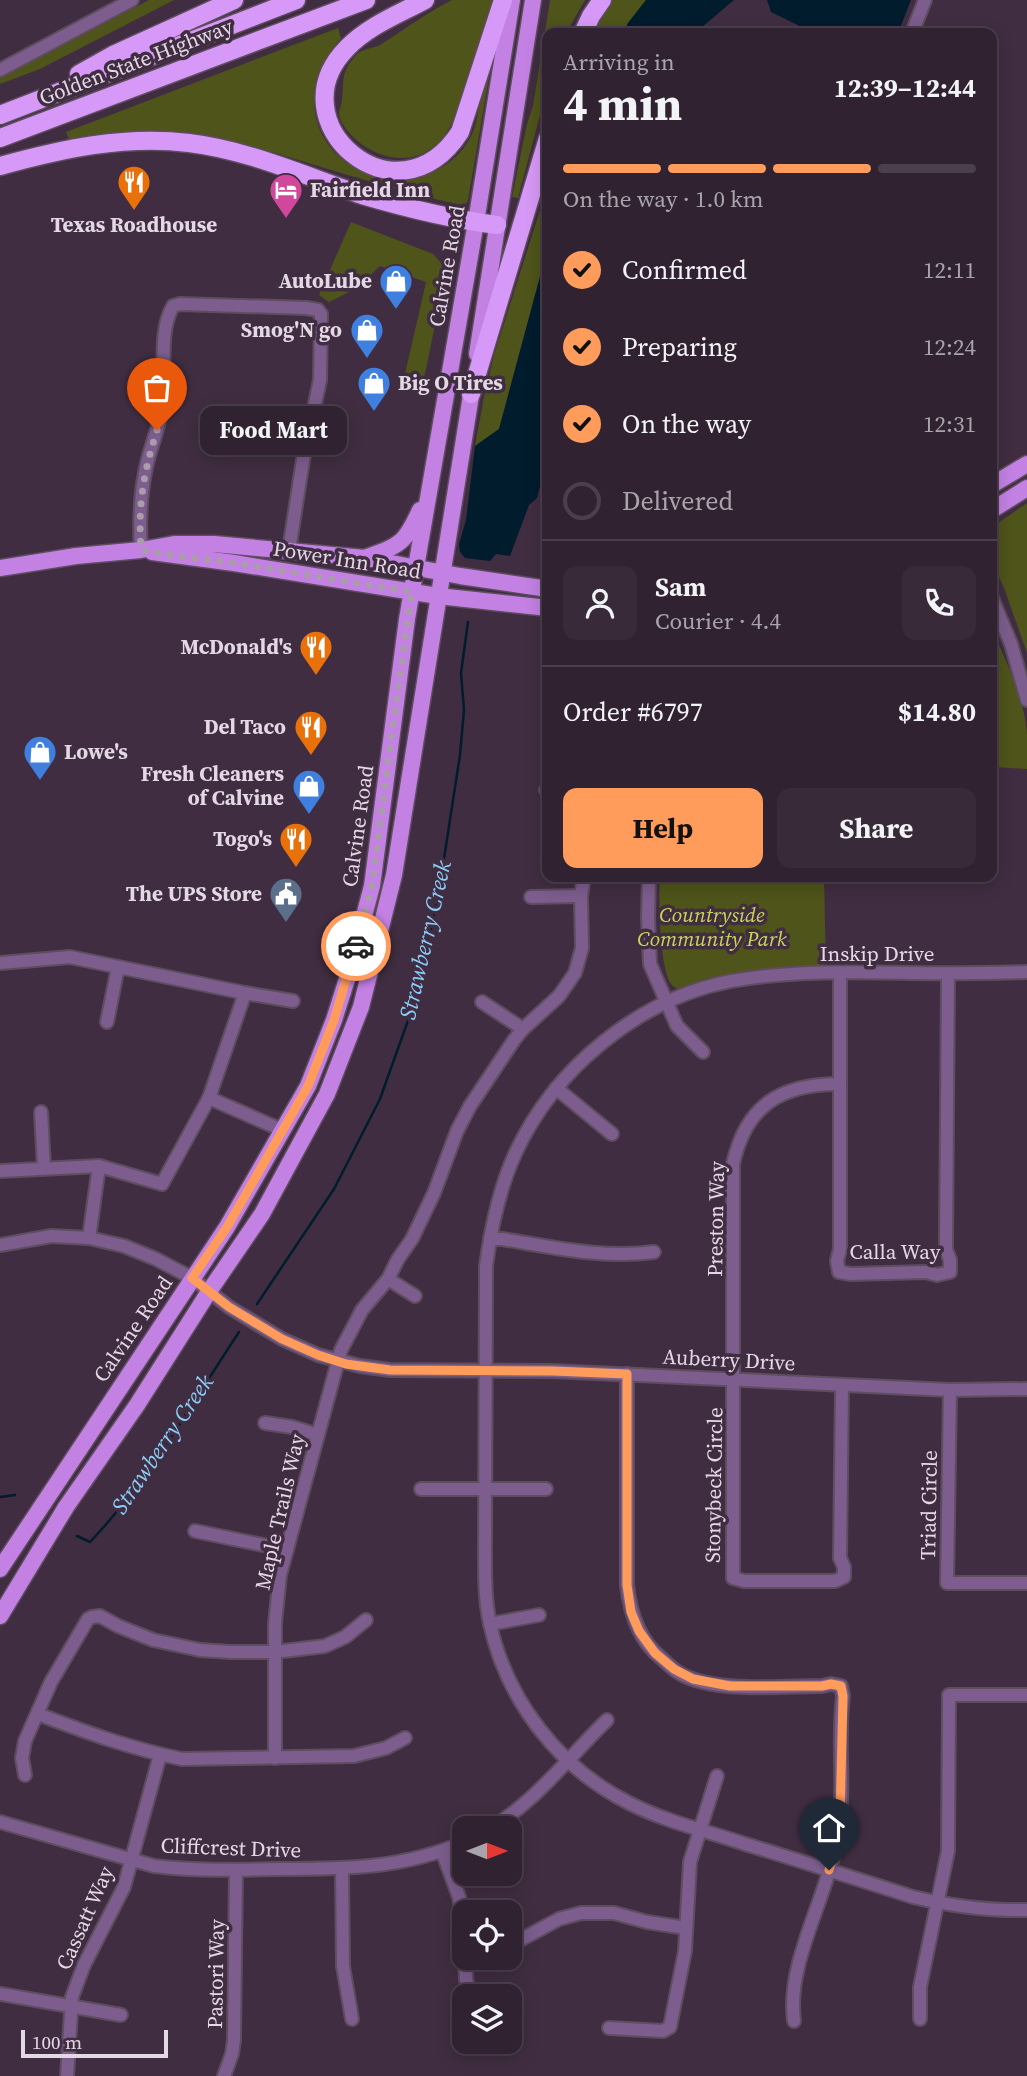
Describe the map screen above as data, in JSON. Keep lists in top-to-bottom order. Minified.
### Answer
{"streets":{"highway":["Golden State Highway"],"main road":["Calvine Road","Power Inn Road"],"street":["Inskip Drive","Preston Way","Calla Way","Auberry Drive","Stonybeck Circle","Triad Circle","Maple Trails Way","Cliffcrest Drive","Cassatt Way","Pastori Way"]},"crossings":[["Calvine Road","Power Inn Road"],["Calvine Road","Auberry Drive"],["Inskip Drive","Calla Way"],["Inskip Drive","Auberry Drive"],["Preston Way","Calla Way"],["Preston Way","Auberry Drive"],["Preston Way","Stonybeck Circle"],["Auberry Drive","Stonybeck Circle"],["Auberry Drive","Triad Circle"],["Auberry Drive","Maple Trails Way"],["Cliffcrest Drive","Cassatt Way"],["Cliffcrest Drive","Pastori Way"]],"water":["Strawberry Creek"],"parks":["Countryside Community Park"],"places":{"restaurant":["Texas Roadhouse","McDonald's","Del Taco","Togo's"],"hotel":["Fairfield Inn"],"shop":["AutoLube","Smog'N go","Big O Tires","Lowe's","Fresh Cleaners of Calvine"],"other":["Food Mart"],"public building":["The UPS Store"]},"scale_bar":"100 m","north":"right","page":{"heading":["4 min","Arriving in","12:39–12:44"],"panel":["Sam","Courier · 4.4","Order #6797","$14.80"],"bar":"On the way · 1.0 km","list":[["Confirmed","12:11"],["Preparing","12:24"],["On the way","12:31"],"Delivered"],"bubble":"Food Mart","buttons":["Help","Share"],"scale":"100 m"}}
